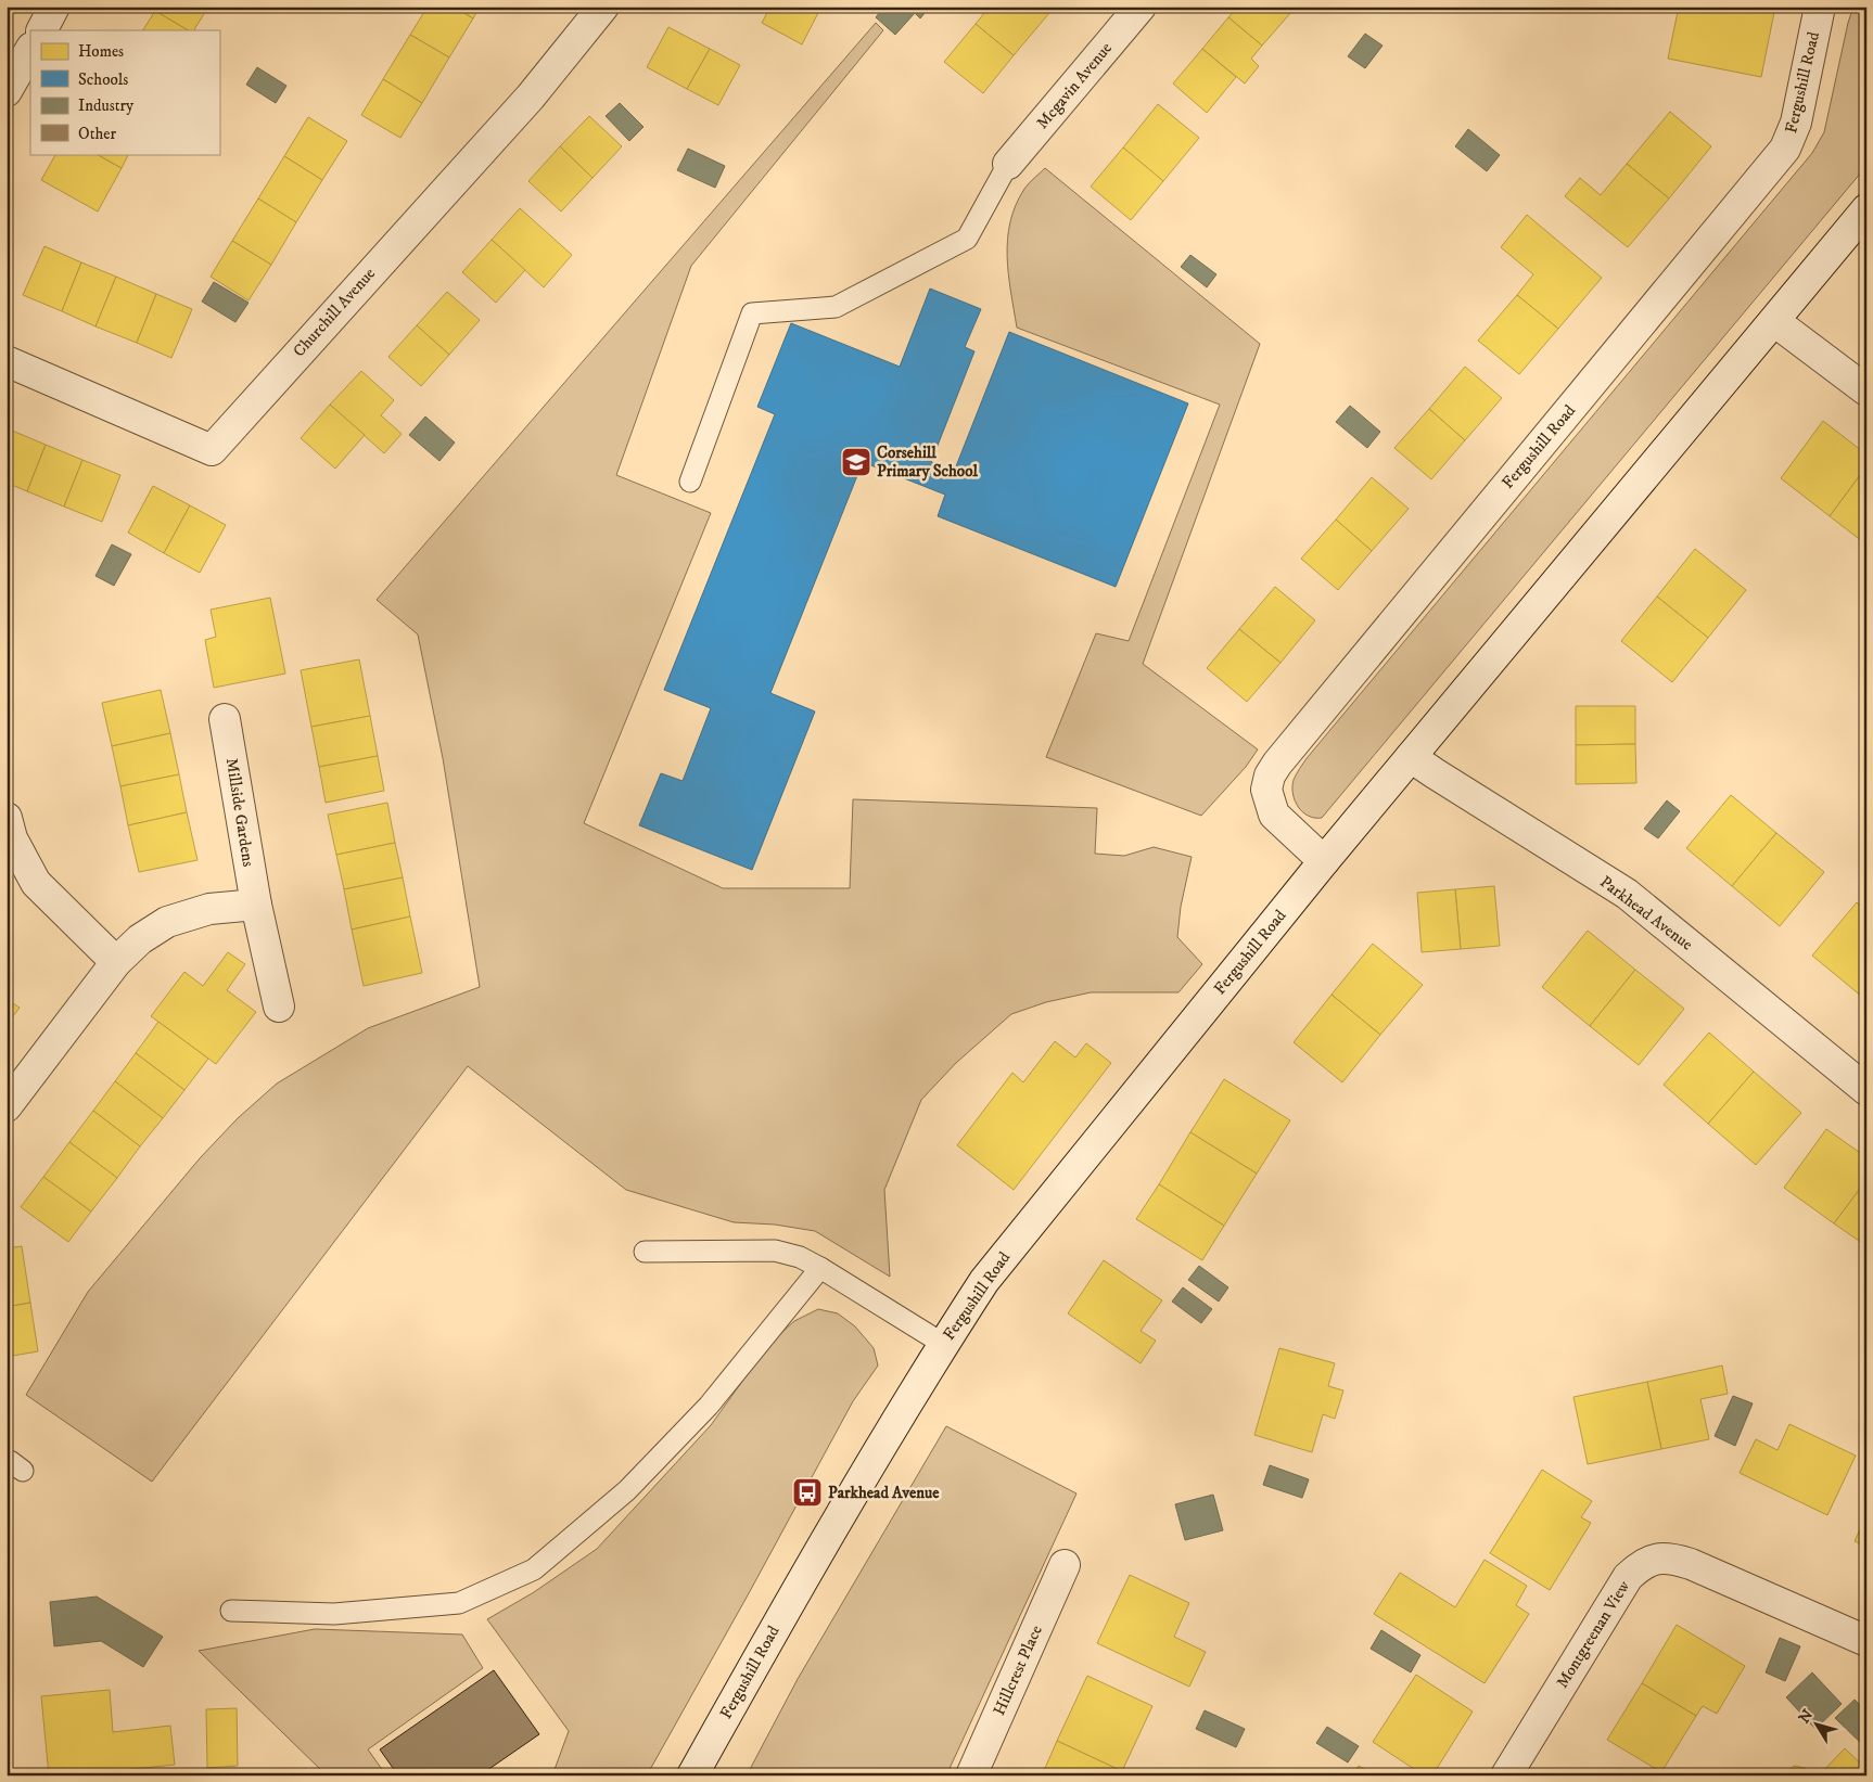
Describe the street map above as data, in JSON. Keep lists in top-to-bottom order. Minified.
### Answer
{"streets":{"street":["Fergushill Road","Mcgavin Avenue","Churchill Avenue","Millside Gardens","Parkhead Avenue","Montgreenan View","Hillcrest Place"]},"crossings":[["Fergushill Road","Parkhead Avenue"]],"places":{"school or university":["Corsehill Primary School"],"bus stop":["Parkhead Avenue"]},"legend":["Homes","Schools","Industry","Other"],"north":"top left"}
